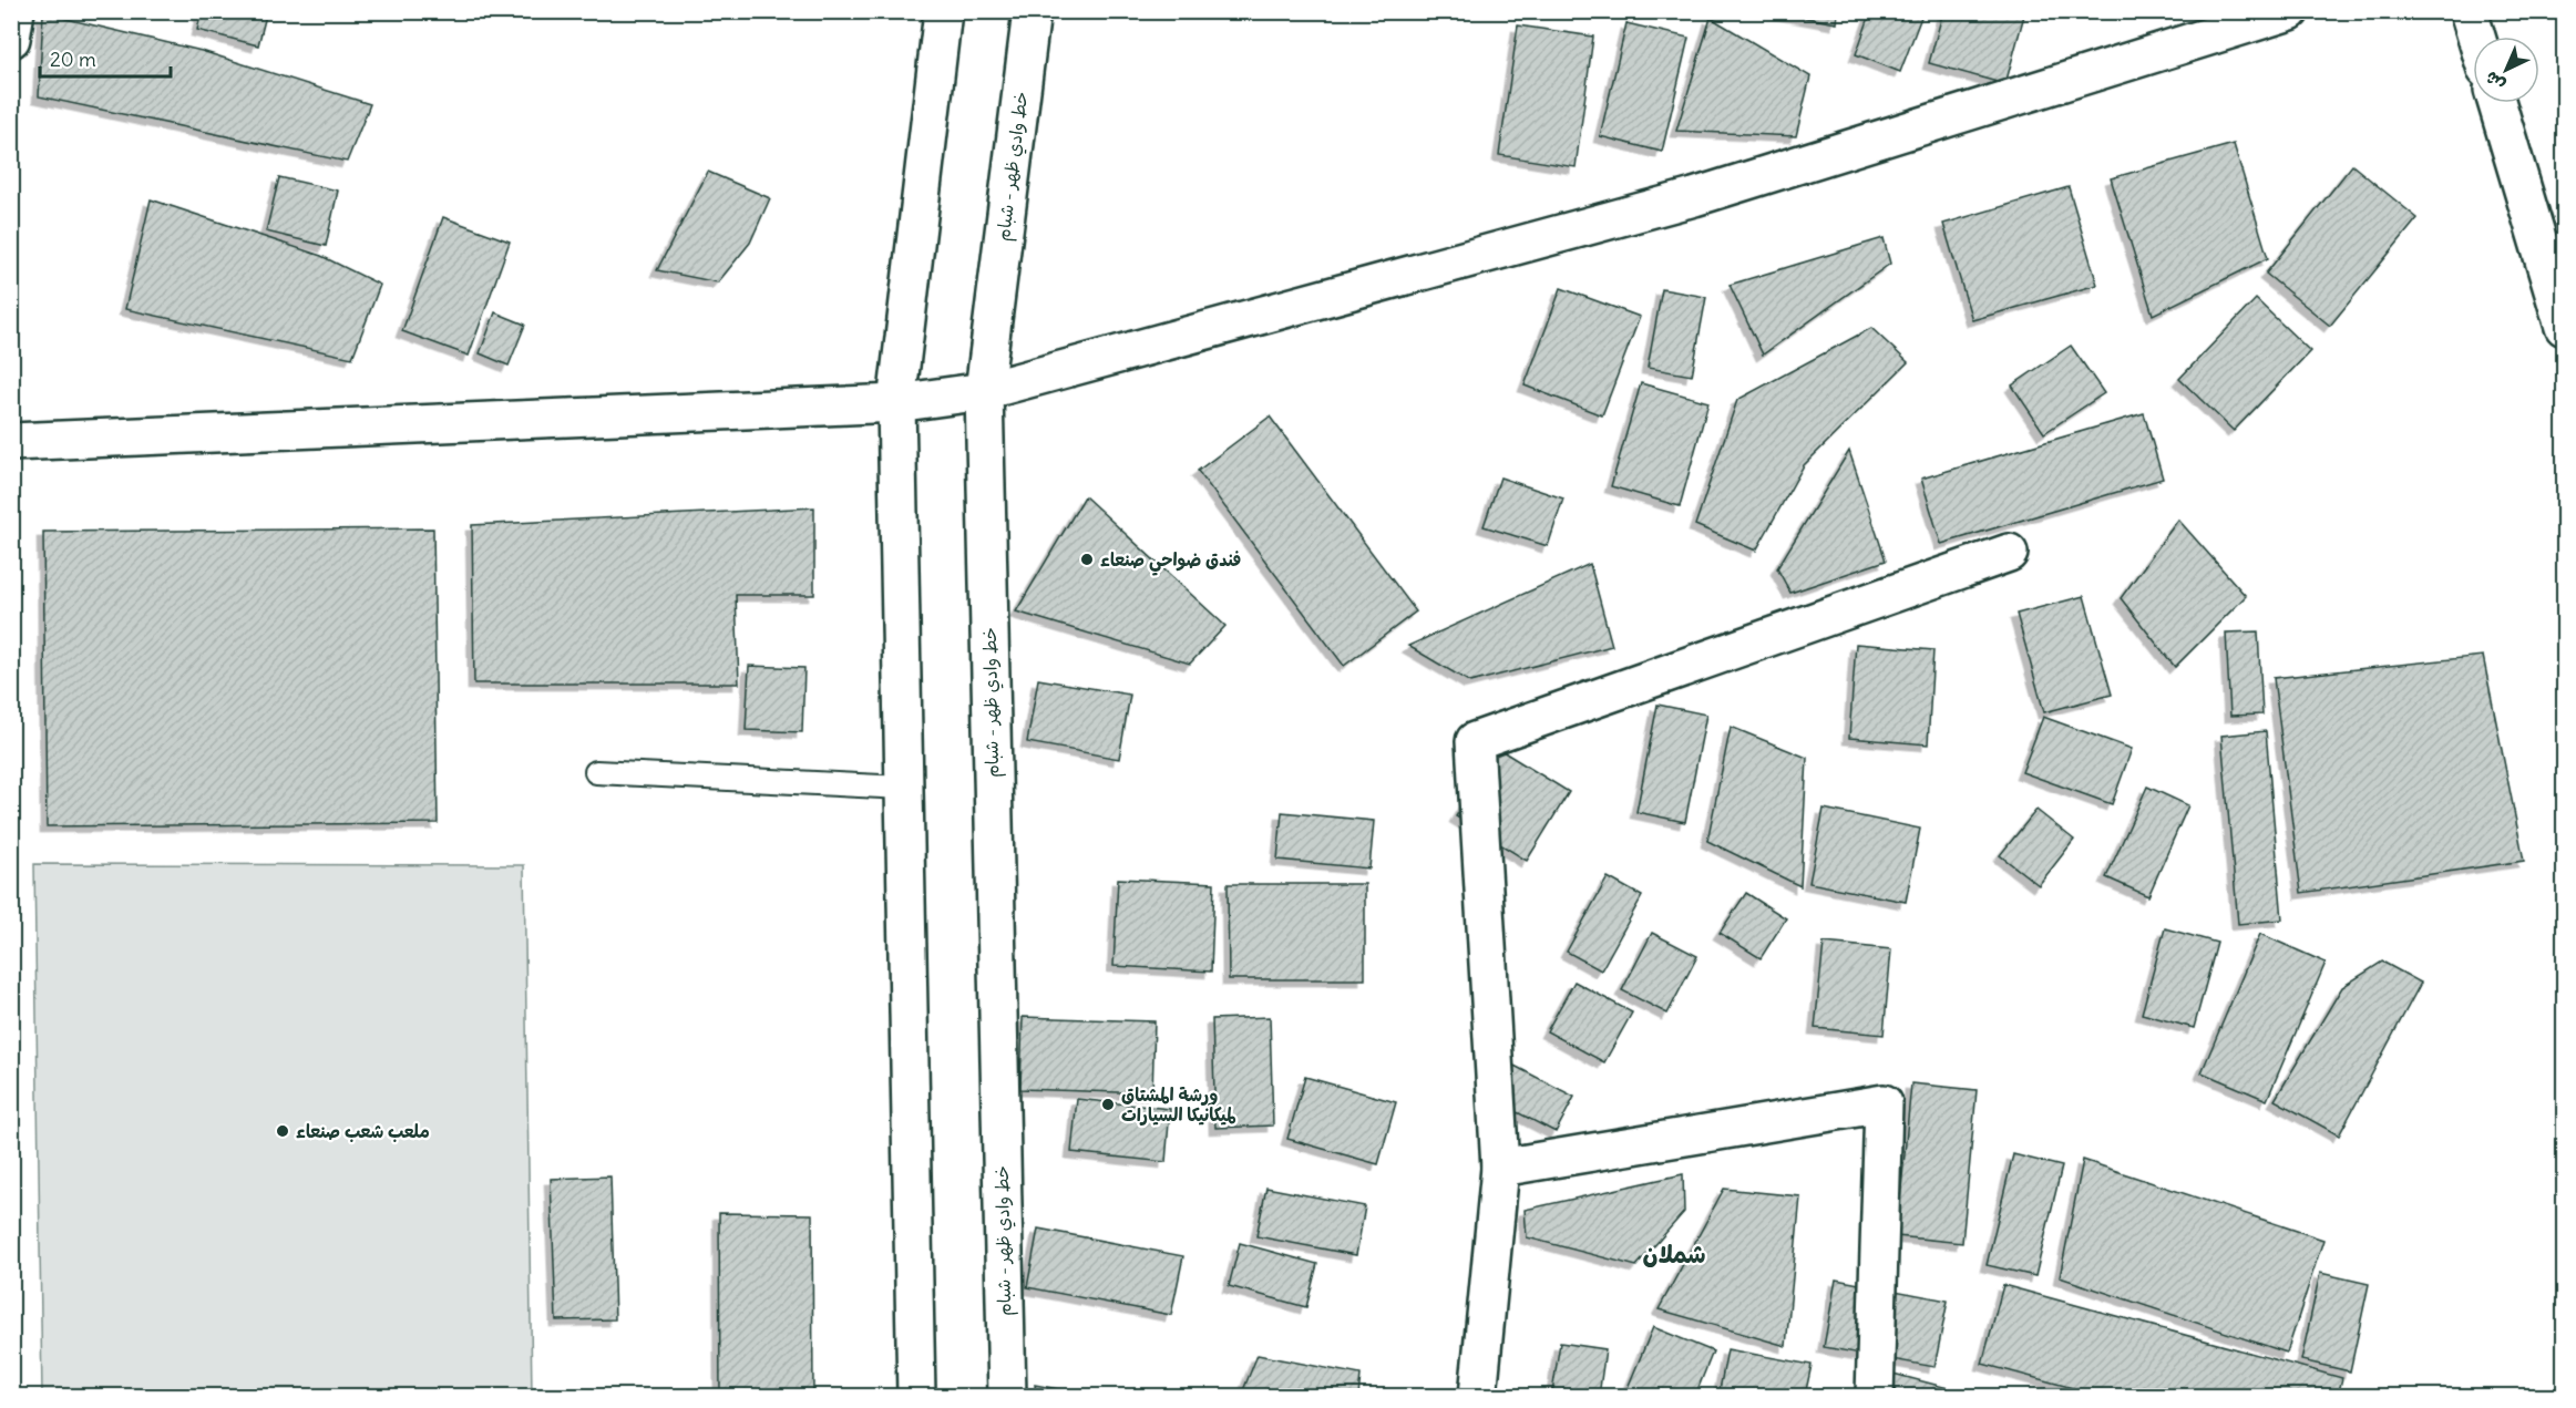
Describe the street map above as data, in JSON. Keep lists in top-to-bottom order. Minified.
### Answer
{"streets":{"street":["خط وادي ظهر - شبام"]},"districts":["شملان"],"places":["فندق ضواحي صنعاء","ورشة المشتاق لميكانيكا السيارات","ملعب شعب صنعاء"],"scale_bar":"20 m","north":"bottom left"}
